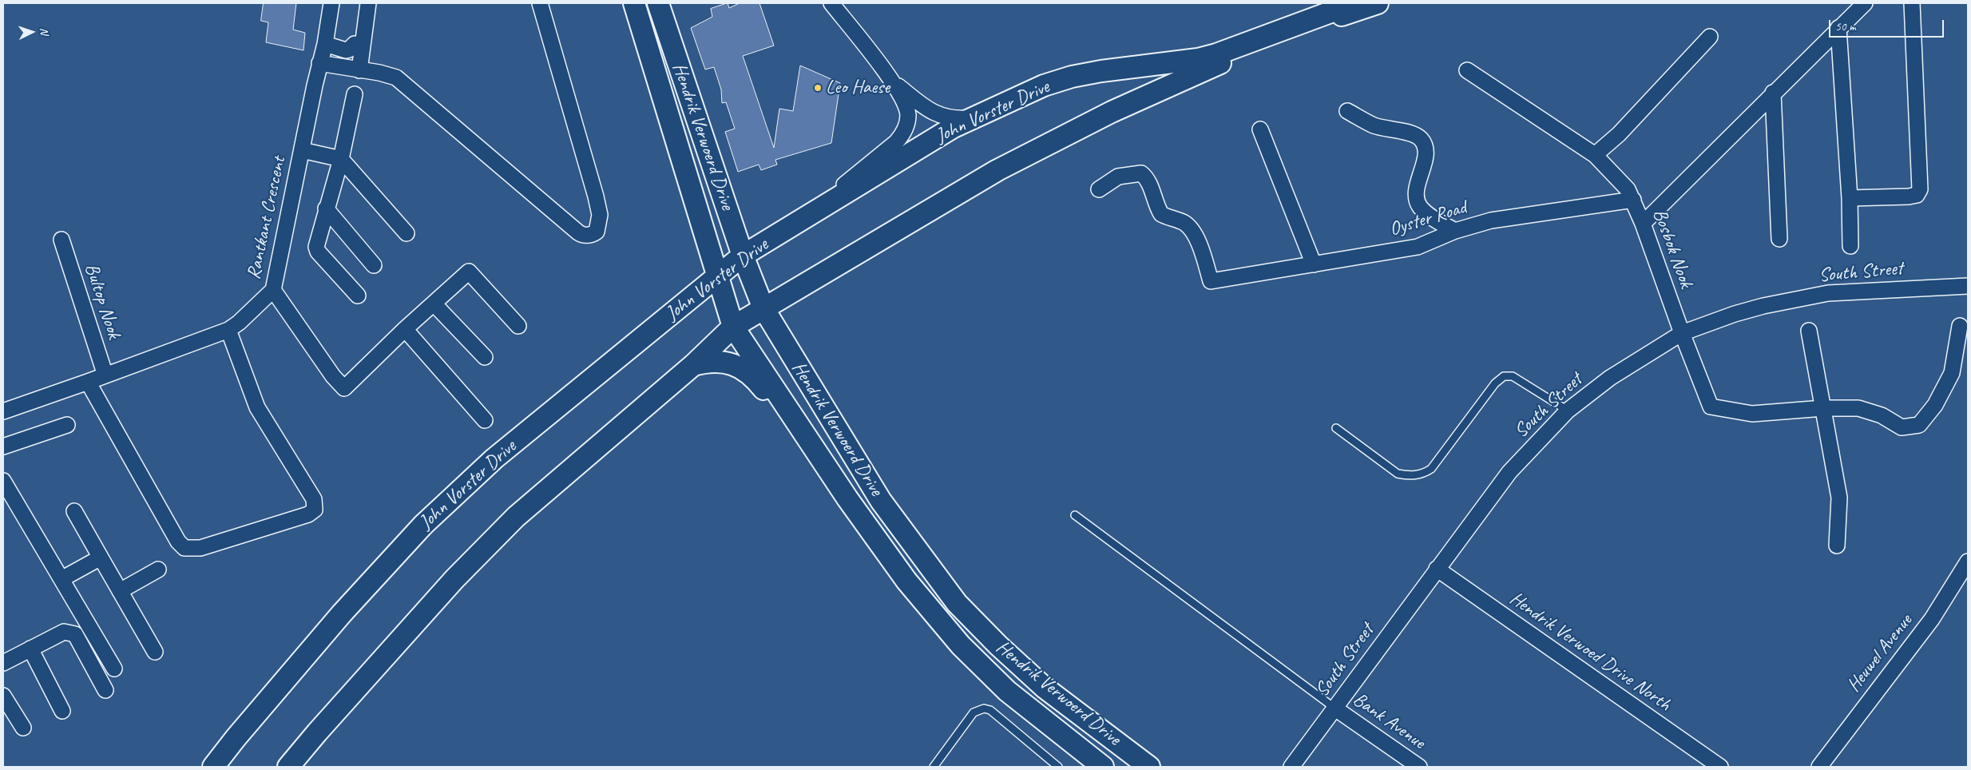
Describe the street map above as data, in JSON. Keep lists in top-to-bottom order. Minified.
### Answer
{"streets":{"main road":["John Vorster Drive","Hendrik Verwoerd Drive"],"street":["Rantkant Crescent","Oyster Road","Bosbok Nook","South Street","Bultop Nook","Hendrik Verwoed Drive North","Heuwel Avenue","Bank Avenue"]},"crossings":[["John Vorster Drive","Hendrik Verwoerd Drive"],["Rantkant Crescent","Bultop Nook"],["Oyster Road","Bosbok Nook"],["Bosbok Nook","South Street"],["South Street","Hendrik Verwoed Drive North"],["South Street","Bank Avenue"]],"places":["Leo Haese"],"scale_bar":"50 m","north":"right"}
